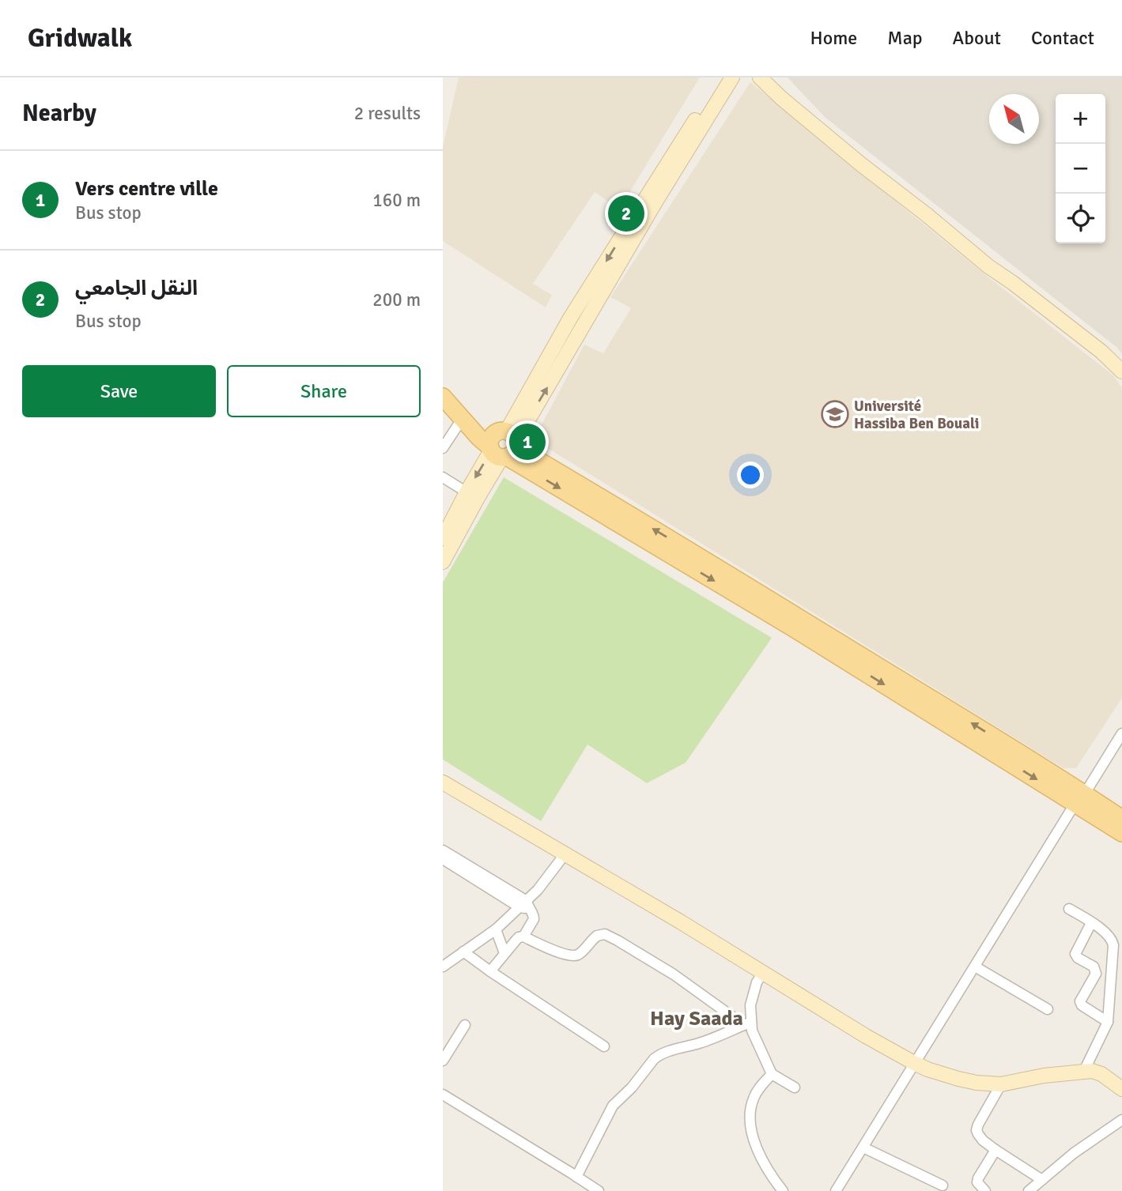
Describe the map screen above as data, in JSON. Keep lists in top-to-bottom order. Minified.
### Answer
{"districts":["Hay Saada"],"places":{"school or university":["Université Hassiba Ben Bouali"]},"north":"top left","page":{"header":"Gridwalk","nav":["Home","Map","About","Contact"],"heading":["Nearby","2 results"],"map_buttons":["+","−"],"list":[{"mark":"1","name":"Vers centre ville","note":"Bus stop","value":"160 m"},{"mark":"2","name":"النقل الجامعي","note":"Bus stop","value":"200 m"}],"pins":["2","1"],"buttons":["Save","Share"]}}
